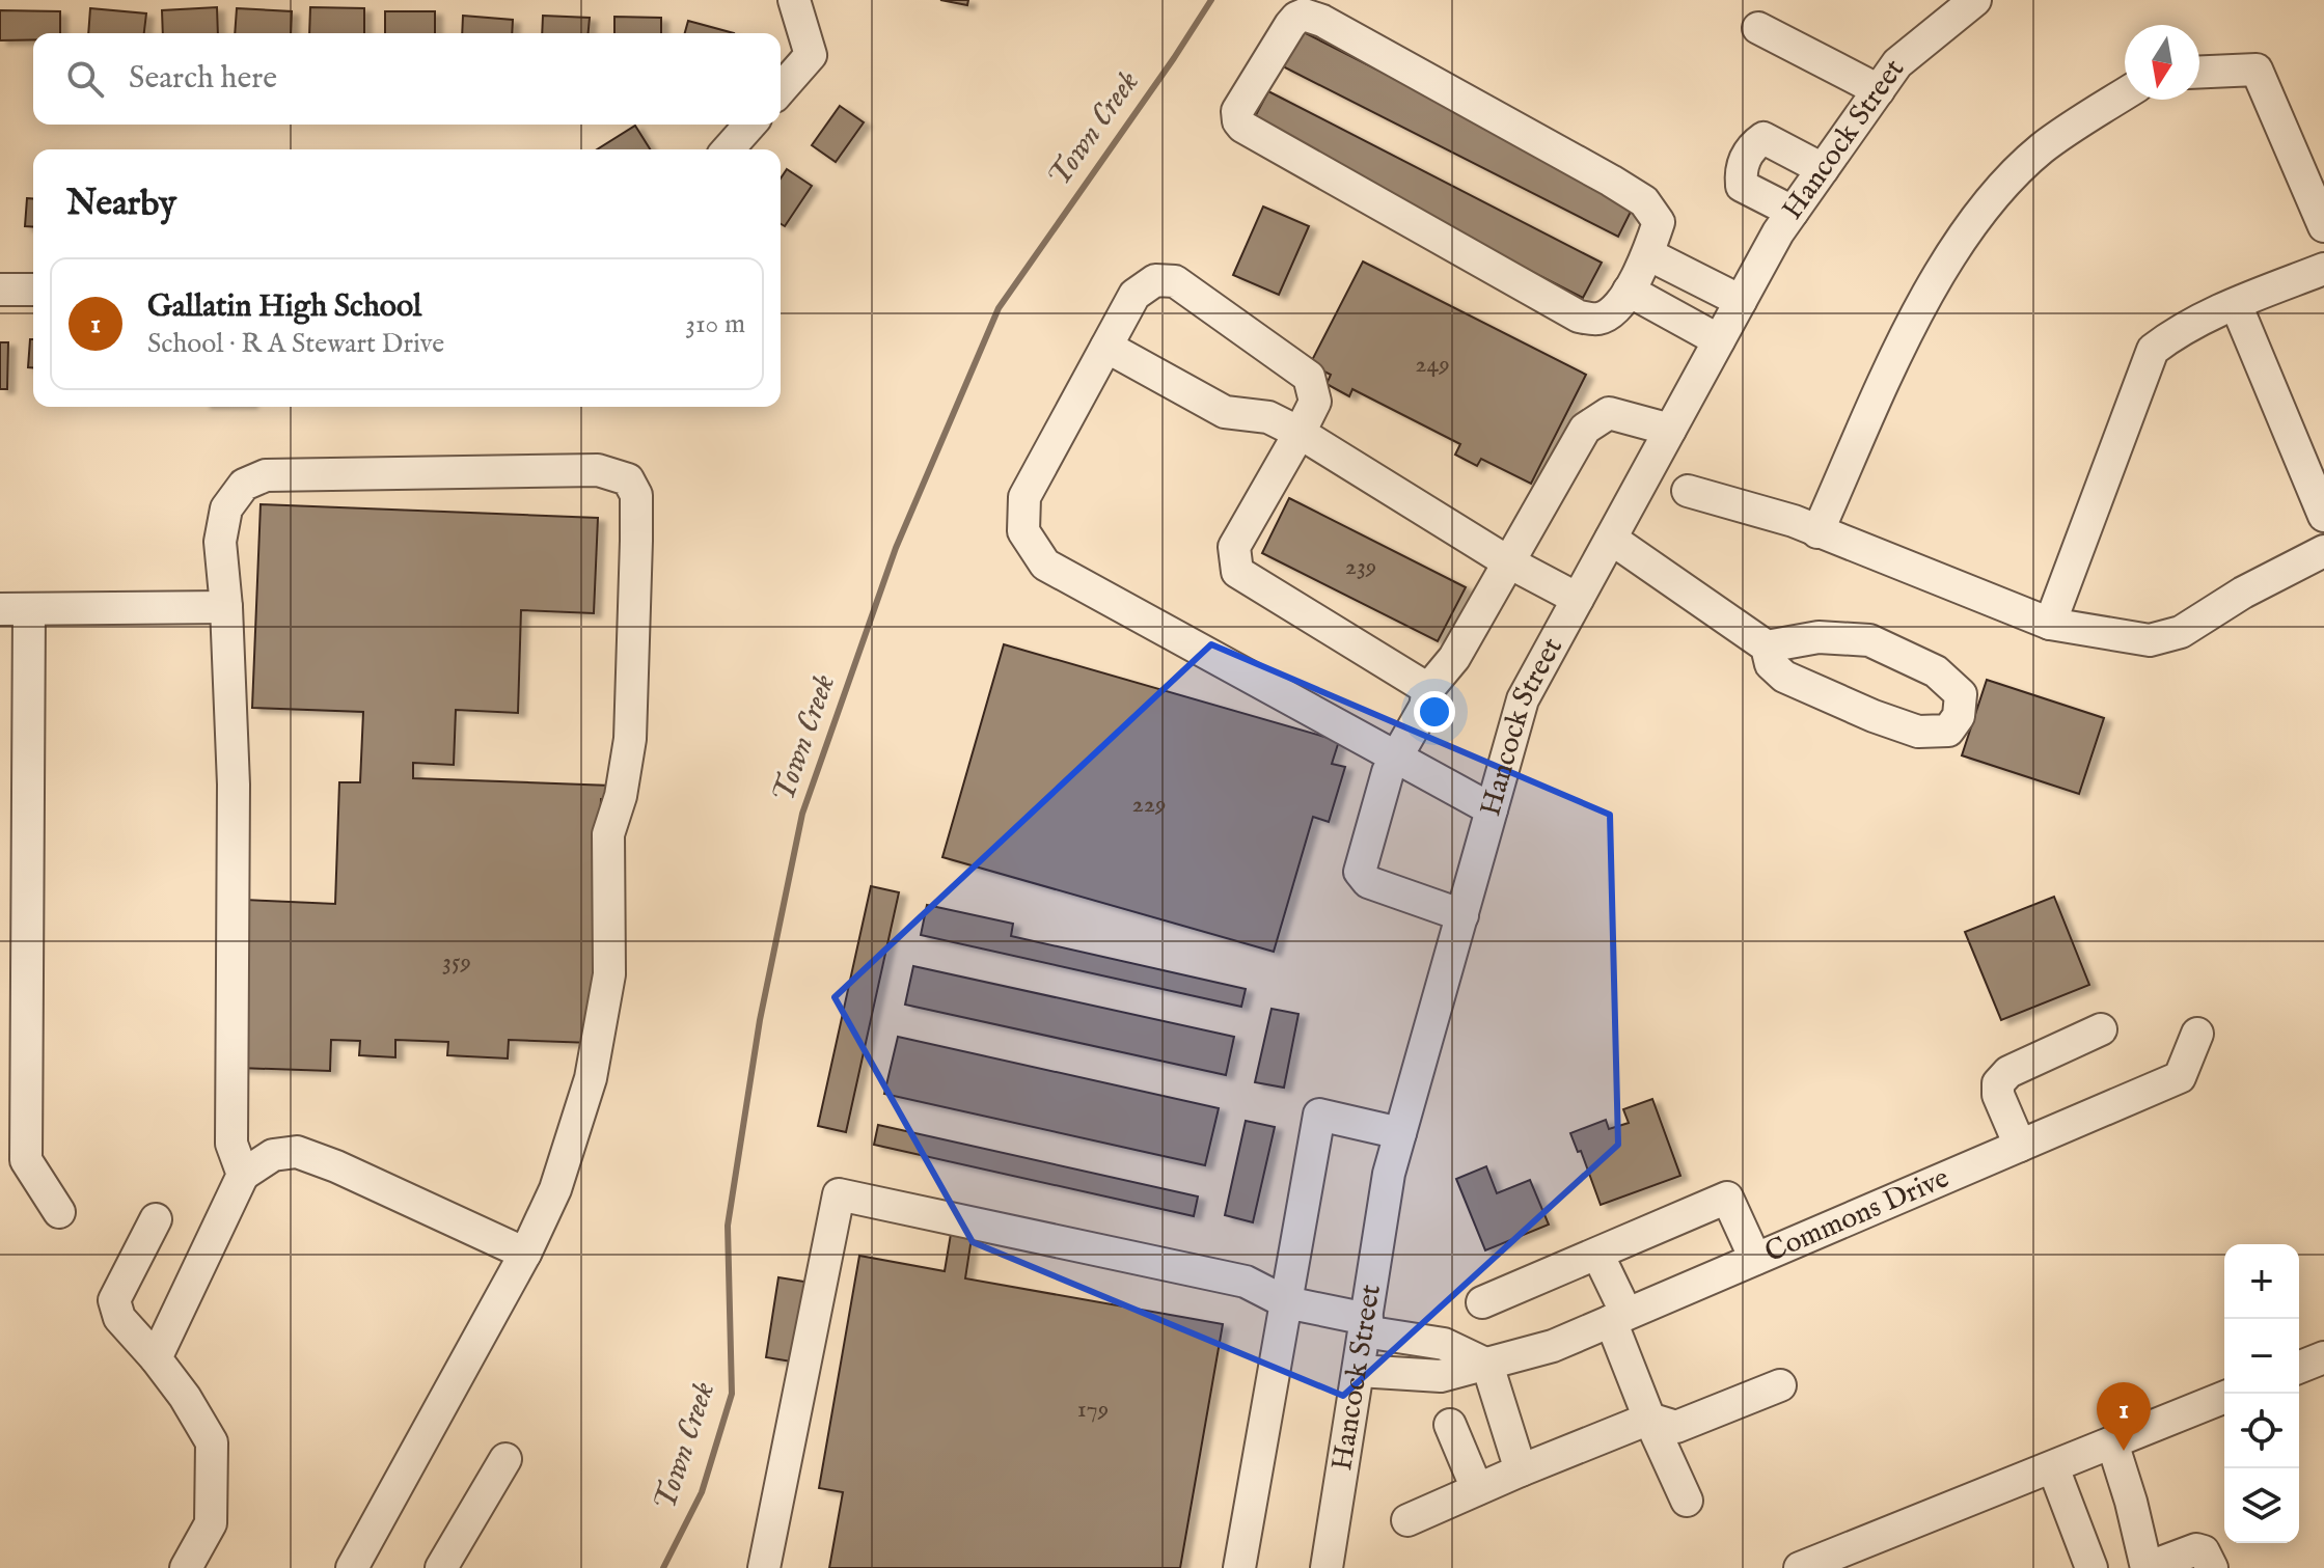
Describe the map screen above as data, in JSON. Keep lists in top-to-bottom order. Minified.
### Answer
{"streets":{"street":["Hancock Street","Commons Drive"]},"crossings":[["Hancock Street","Commons Drive"]],"water":["Town Creek"],"house_numbers":["249","239","229","359","179"],"north":"bottom","page":{"search":"Search here","heading":"Nearby","list":[{"mark":"1","name":"Gallatin High School","note":"School · R A Stewart Drive","value":"310 m"}],"map_buttons":["+","−"],"pins":"1"}}
